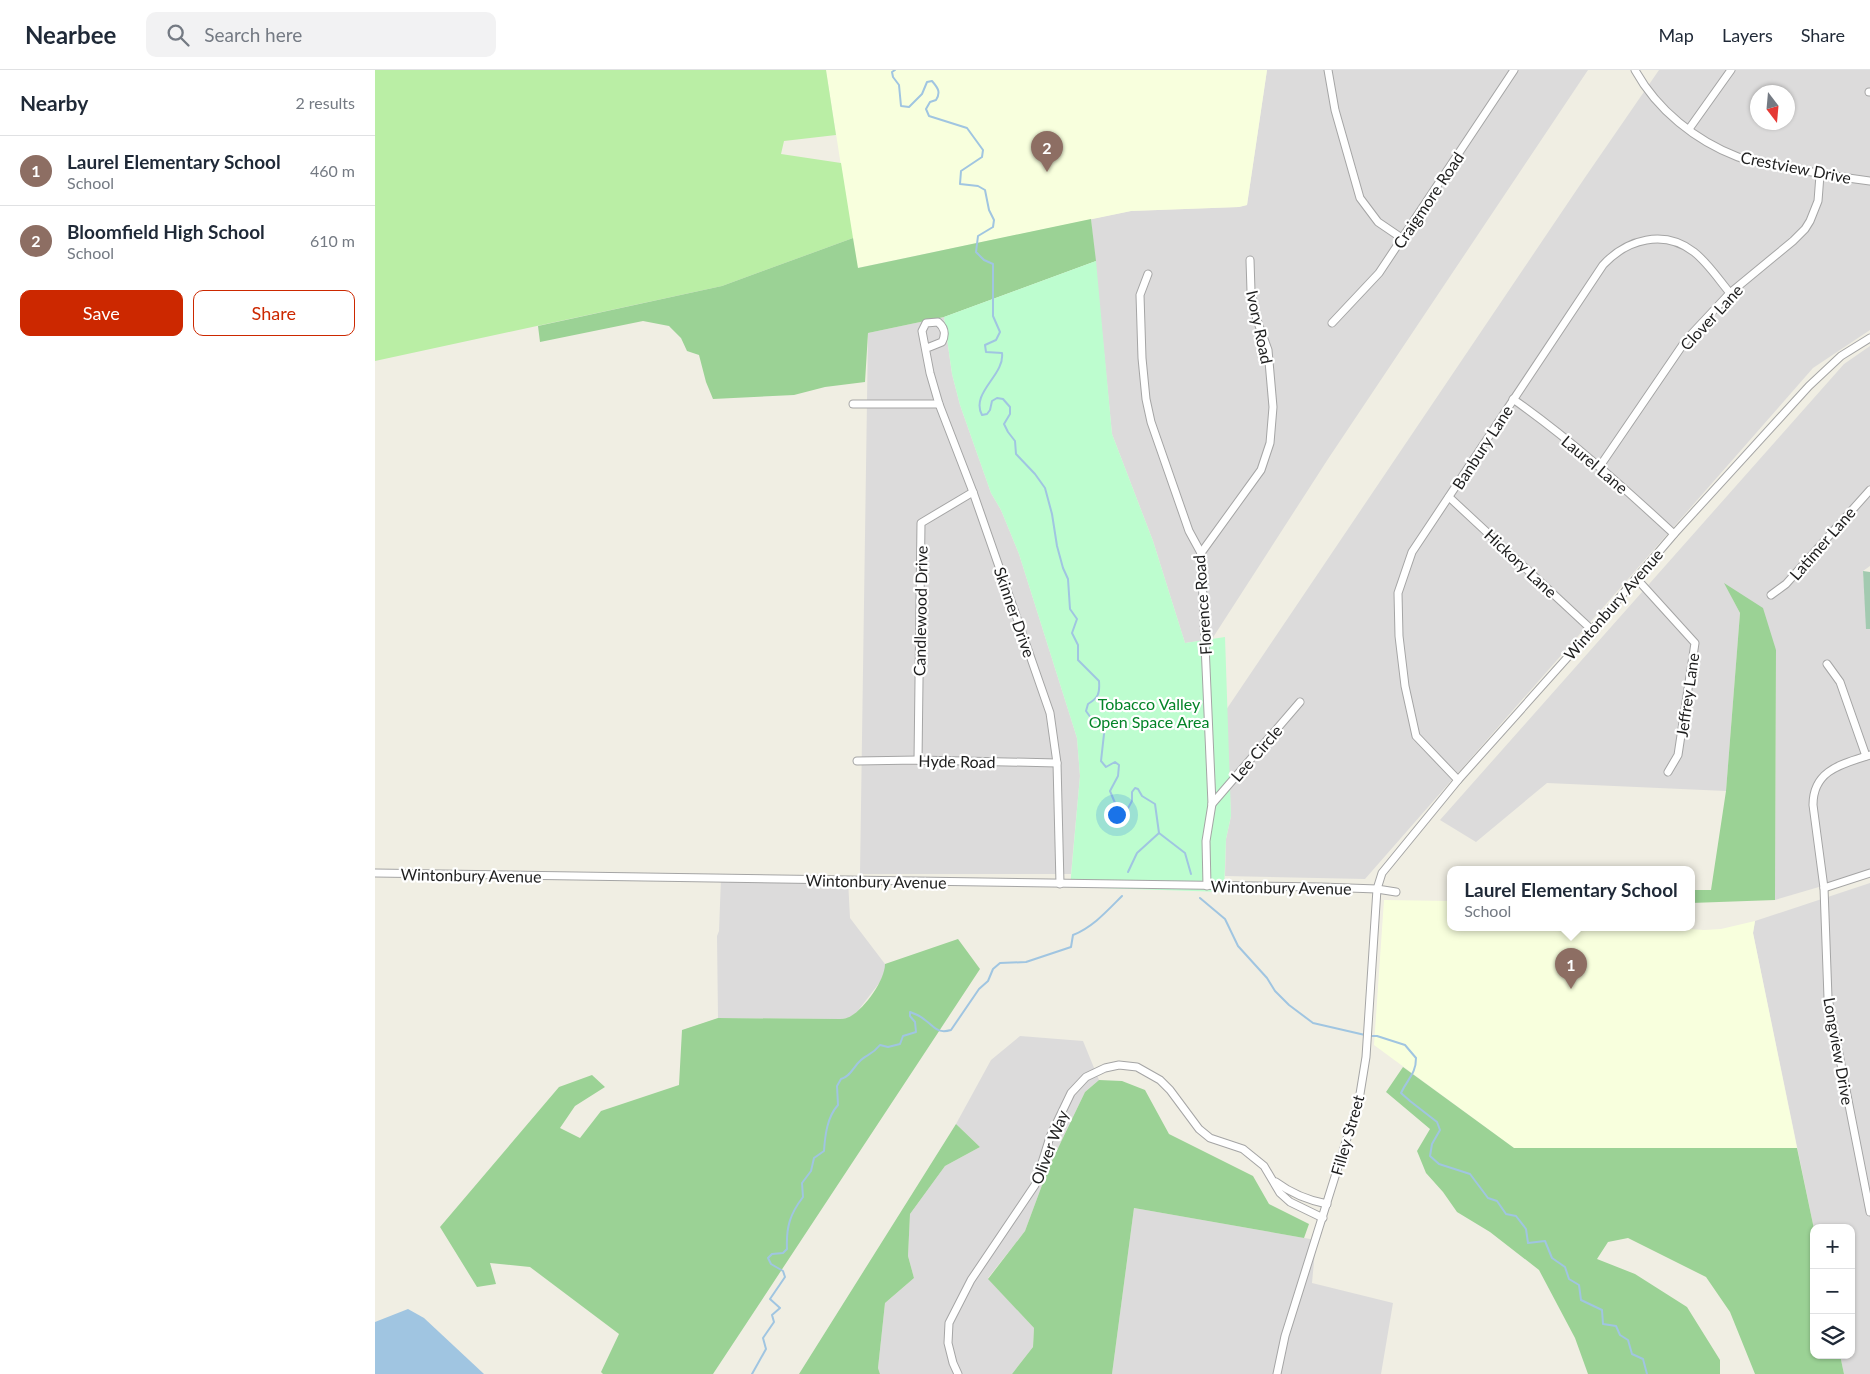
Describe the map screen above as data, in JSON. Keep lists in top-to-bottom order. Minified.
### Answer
{"streets":{"street":["Crestview Drive","Craigmore Road","Clover Lane","Ivory Road","Banbury Lane","Laurel Lane","Latimer Lane","Hickory Lane","Wintonbury Avenue","Florence Road","Candlewood Drive","Skinner Drive","Jeffrey Lane","Lee Circle","Hyde Road","Longview Drive","Filley Street","Oliver Way"]},"crossings":[["Crestview Drive","Clover Lane"],["Clover Lane","Banbury Lane"],["Clover Lane","Laurel Lane"],["Ivory Road","Florence Road"],["Banbury Lane","Laurel Lane"],["Banbury Lane","Hickory Lane"],["Banbury Lane","Wintonbury Avenue"],["Laurel Lane","Wintonbury Avenue"],["Hickory Lane","Wintonbury Avenue"],["Wintonbury Avenue","Florence Road"],["Wintonbury Avenue","Skinner Drive"],["Wintonbury Avenue","Jeffrey Lane"],["Wintonbury Avenue","Filley Street"],["Florence Road","Lee Circle"],["Candlewood Drive","Skinner Drive"],["Candlewood Drive","Hyde Road"],["Skinner Drive","Hyde Road"],["Filley Street","Oliver Way"]],"parks":["Tobacco Valley Open Space Area"],"north":"bottom","page":{"header":"Nearbee","search":"Search here","nav":["Map","Layers","Share"],"heading":["Nearby","2 results"],"pins":["2","1"],"list":[{"mark":"1","name":"Laurel Elementary School","note":"School","value":"460 m"},{"mark":"2","name":"Bloomfield High School","note":"School","value":"610 m"}],"buttons":["Save","Share"],"popup":["Laurel Elementary School","School"],"map_buttons":["+","−"]}}
